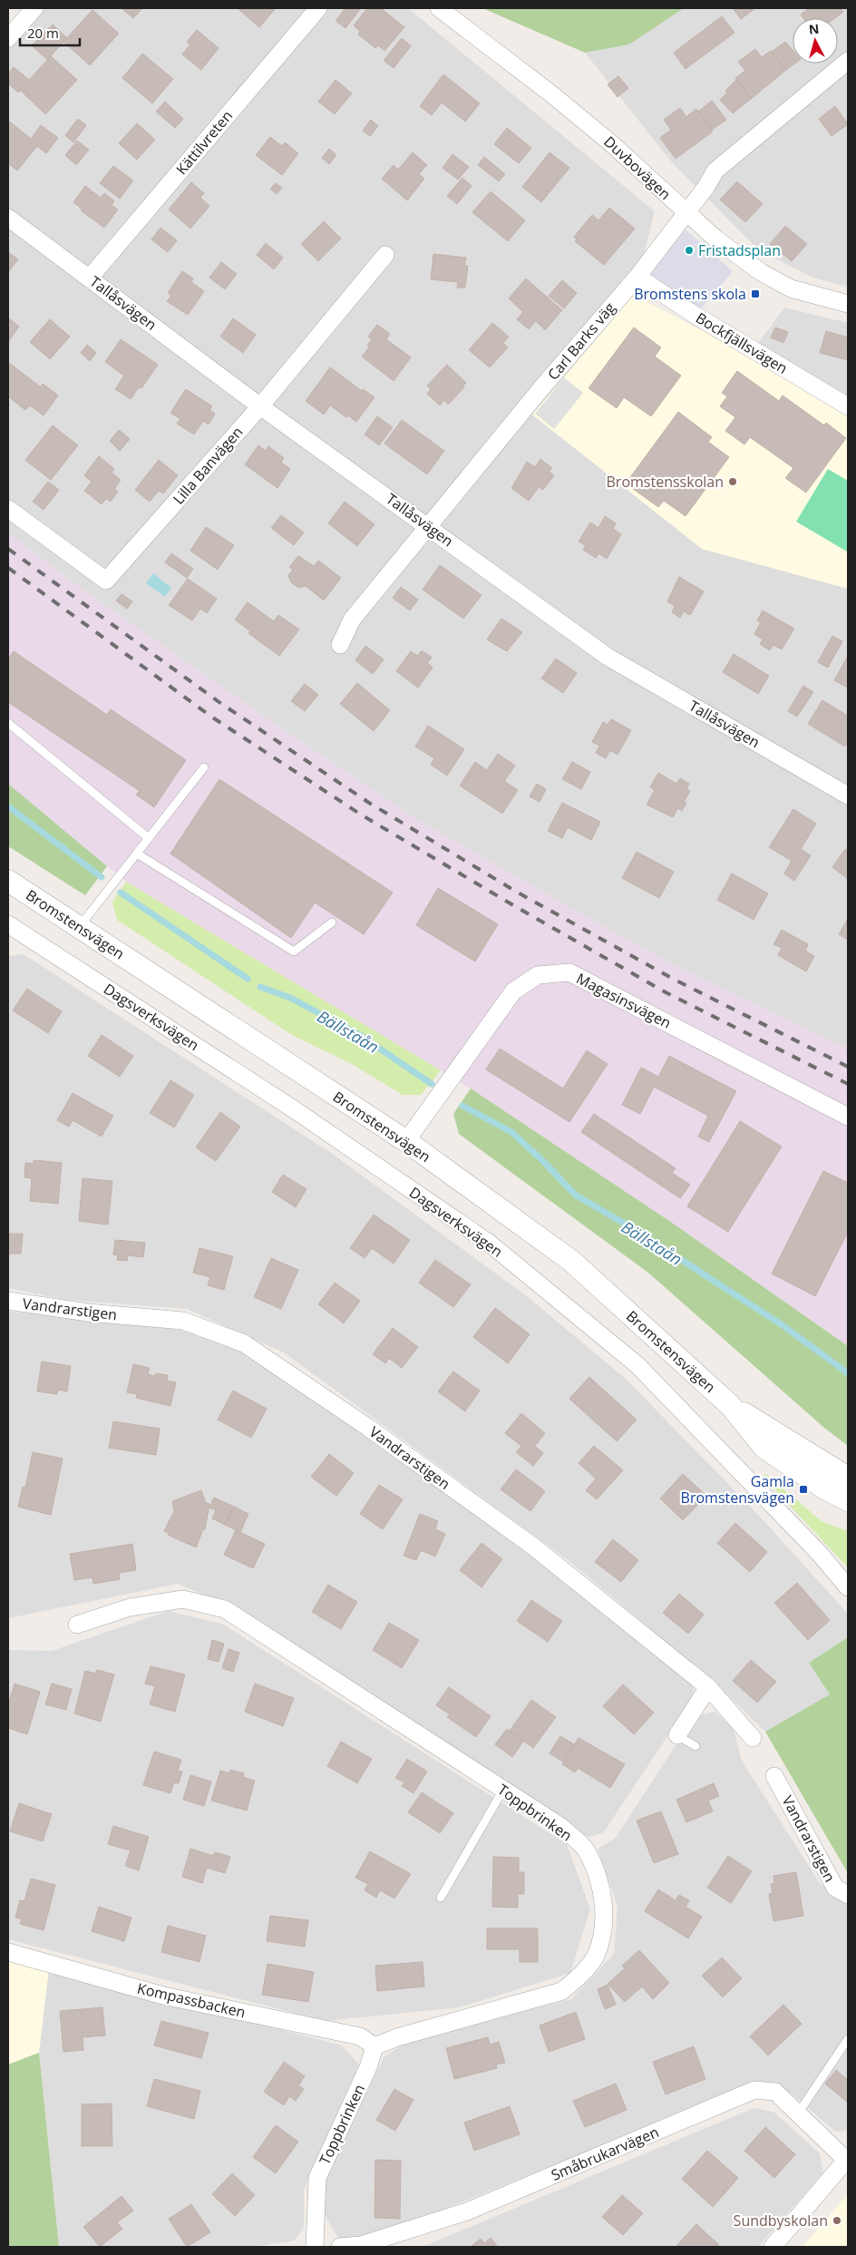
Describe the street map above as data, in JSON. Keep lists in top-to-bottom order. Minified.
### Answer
{"streets":{"street":["Kättilvreten","Duvbovägen","Tallåsvägen","Carl Barks väg","Bockfjällsvägen","Lilla Banvägen","Bromstensvägen","Magasinsvägen","Dagsverksvägen","Vandrarstigen","Toppbrinken","Kompassbacken","Småbrukarvägen"]},"crossings":[["Kättilvreten","Tallåsvägen"],["Duvbovägen","Carl Barks väg"],["Tallåsvägen","Carl Barks väg"],["Tallåsvägen","Lilla Banvägen"],["Carl Barks väg","Bockfjällsvägen"],["Bromstensvägen","Magasinsvägen"],["Toppbrinken","Kompassbacken"]],"water":["Bällstaån"],"places":{"other":["Fristadsplan","Bromstensskolan","Sundbyskolan"],"transit":["Bromstens skola","Gamla Bromstensvägen"]},"scale_bar":"20 m","north":"top"}
